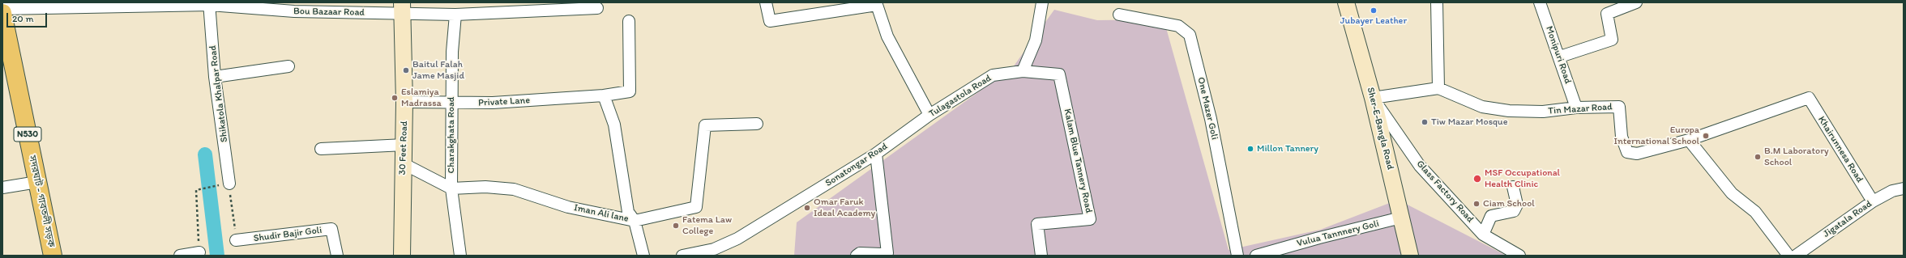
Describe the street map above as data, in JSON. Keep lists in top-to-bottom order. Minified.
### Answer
{"streets":{"highway":["N530","সদরঘাট - গাবতলী সড়ক"],"street":["Bou Bazaar Road","Monipuri Road","Shikatola Khalpar Road","Tulagastola Road","Private Lane","One Mazer Goli","Tin Mazar Road","Sher-E-Bangla Road","Charakghata Road","30 Feet Road","Khairunnesa Road","Kalam Blue Tannery Road","Sonatongar Road","Glass Factory Road","Iman Ali lane","Jigatala Road","Vulua Tannnery Goli","Shudir Bajir Goli"]},"crossings":[["Bou Bazaar Road","Shikatola Khalpar Road"],["Bou Bazaar Road","Charakghata Road"],["Bou Bazaar Road","30 Feet Road"],["Monipuri Road","Tin Mazar Road"],["Tulagastola Road","Kalam Blue Tannery Road"],["Tulagastola Road","Sonatongar Road"],["Private Lane","Charakghata Road"],["Private Lane","30 Feet Road"],["Tin Mazar Road","Khairunnesa Road"],["Sher-E-Bangla Road","Glass Factory Road"],["Sher-E-Bangla Road","Vulua Tannnery Goli"],["Charakghata Road","Iman Ali lane"],["Khairunnesa Road","Jigatala Road"]],"places":["Jubayer Leather","Baitul Falah Jame Masjid","Eslamiya Madrassa","Tiw Mazar Mosque","Europa International School","Millon Tannery","B.M Laboratory School","MSF Occupational Health Clinic","Ciam School","Omar Faruk Ideal Academy","Fatema Law College"],"scale_bar":"20 m"}
